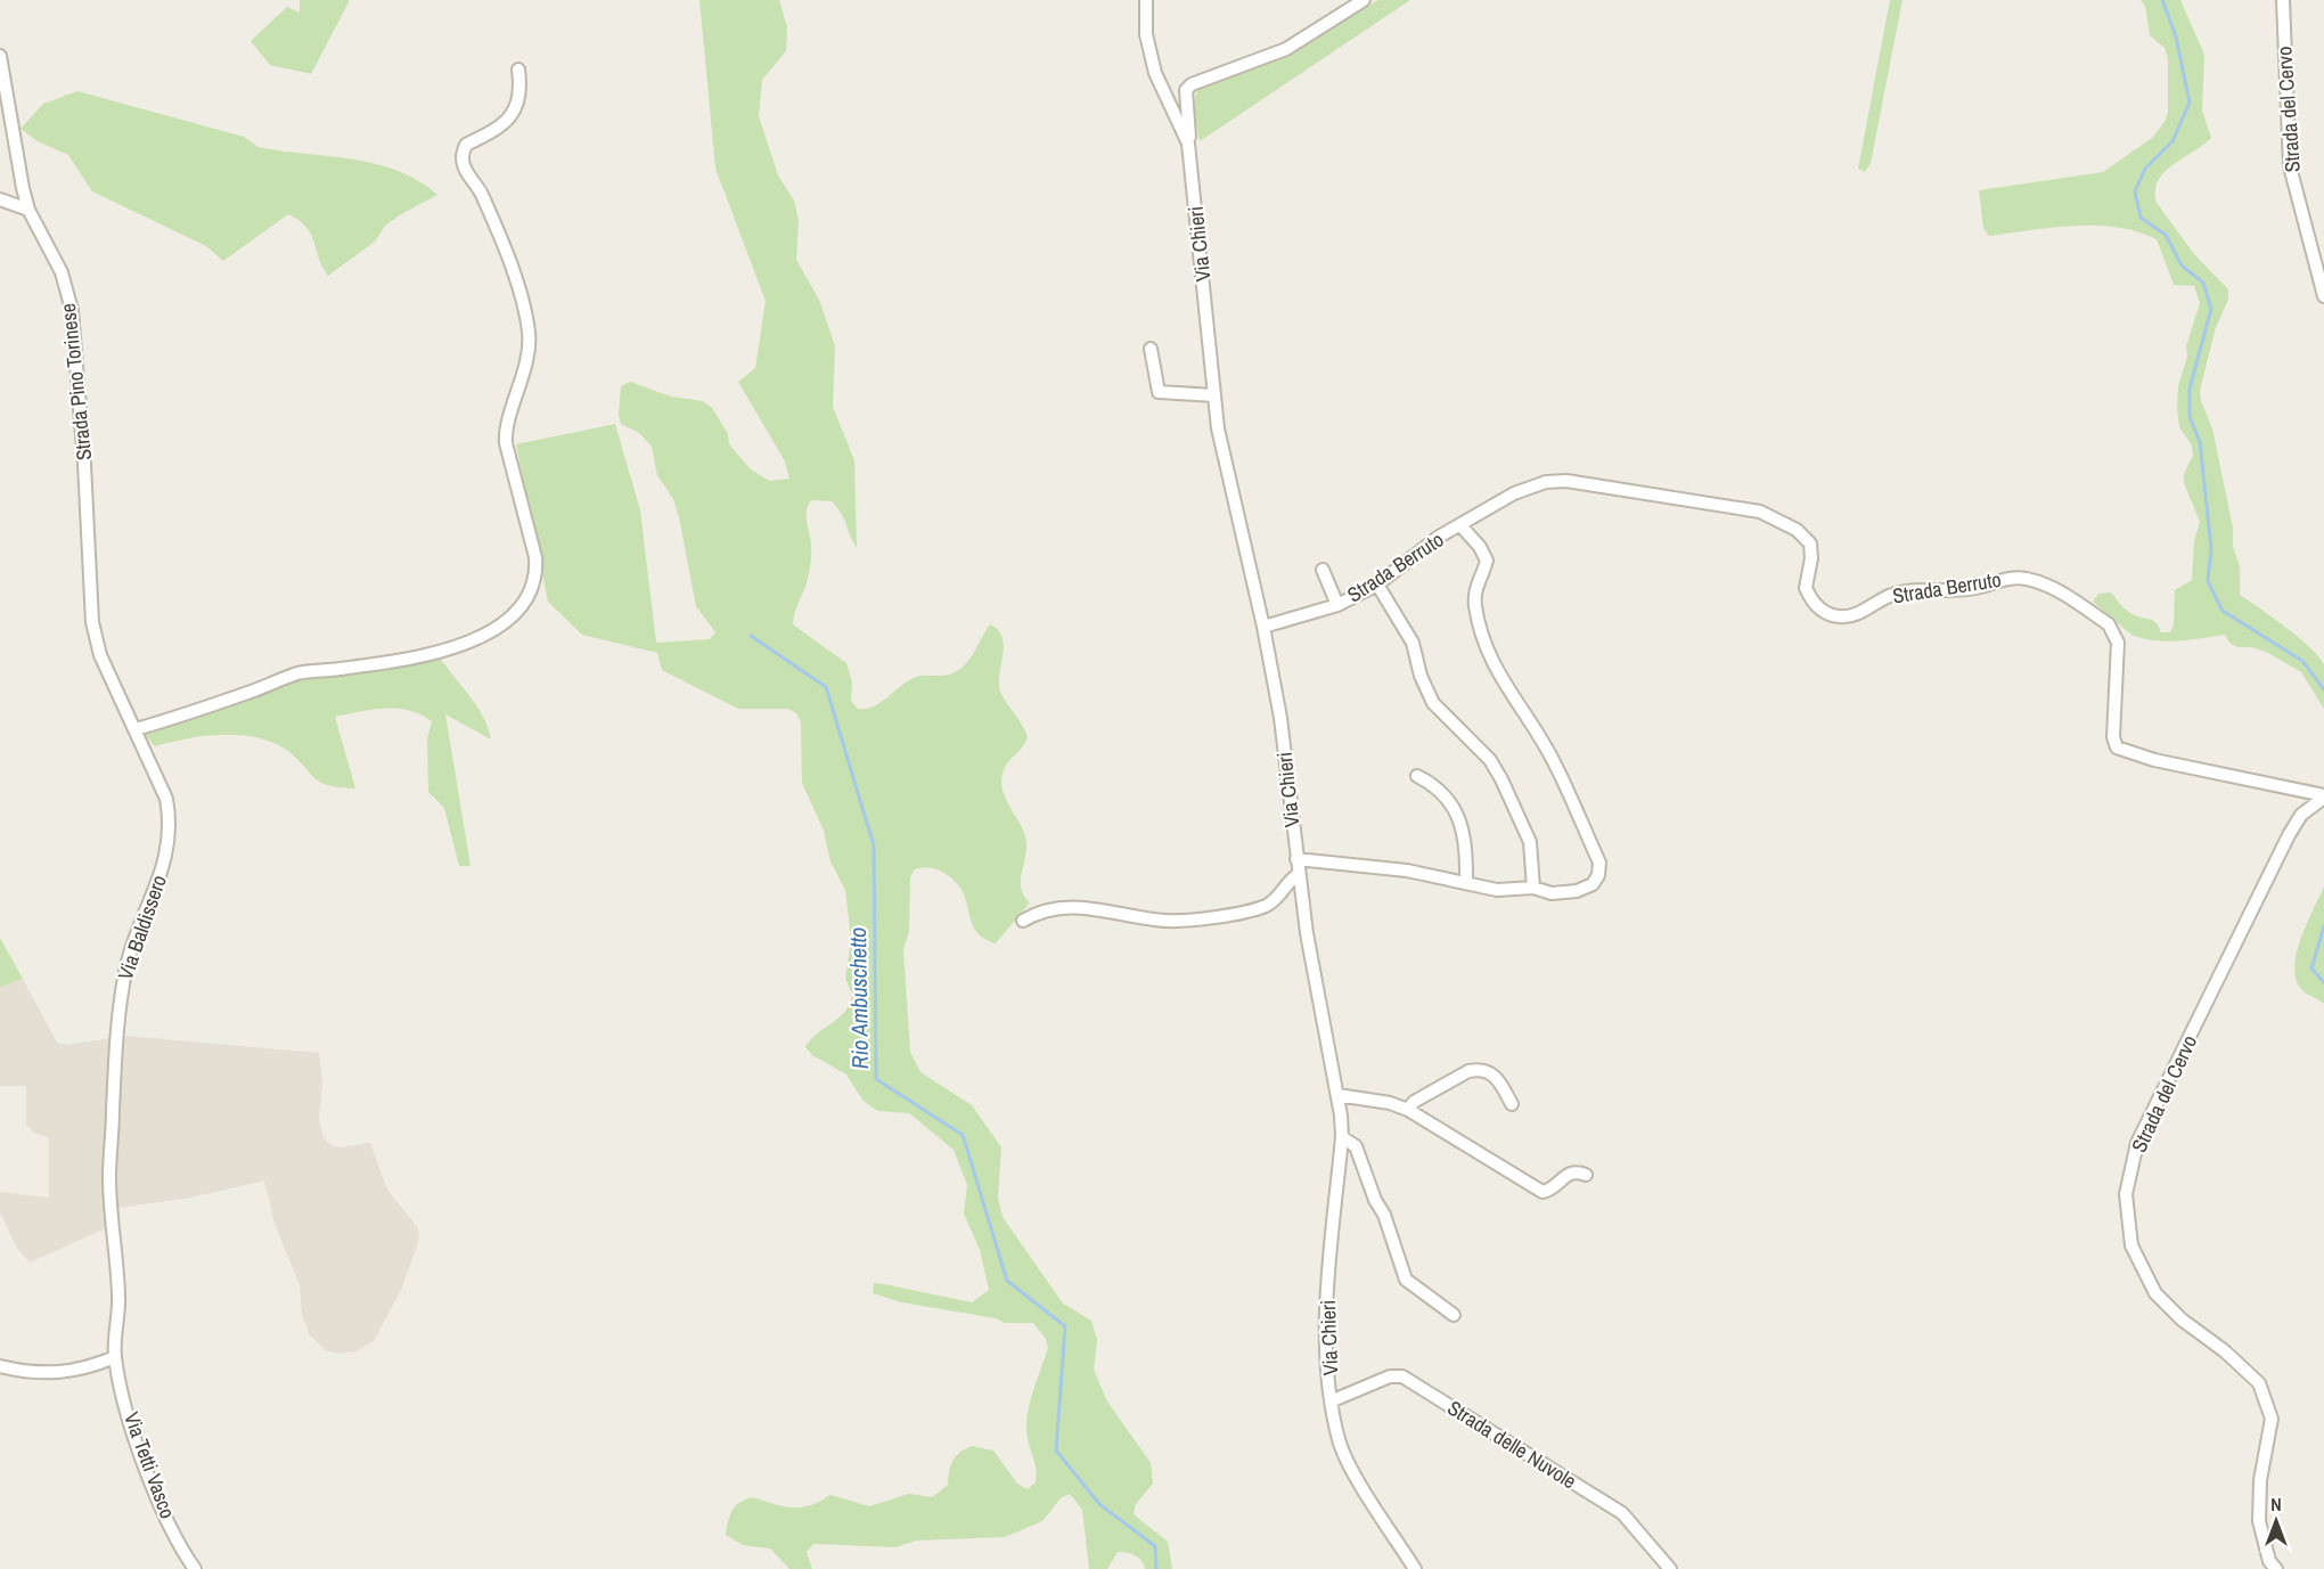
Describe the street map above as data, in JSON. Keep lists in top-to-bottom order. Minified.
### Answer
{"streets":{"street":["Strada del Cervo","Via Chieri","Strada Pino Torinese","Strada Berruto","Via Baldissero","Strada delle Nuvole","Via Tetti Vasco"]},"crossings":[["Strada del Cervo","Strada Berruto"],["Via Chieri","Strada Berruto"],["Via Chieri","Strada delle Nuvole"],["Strada Pino Torinese","Via Baldissero"],["Via Baldissero","Via Tetti Vasco"]],"water":["Rio Ambuschetto"],"north":"top"}
